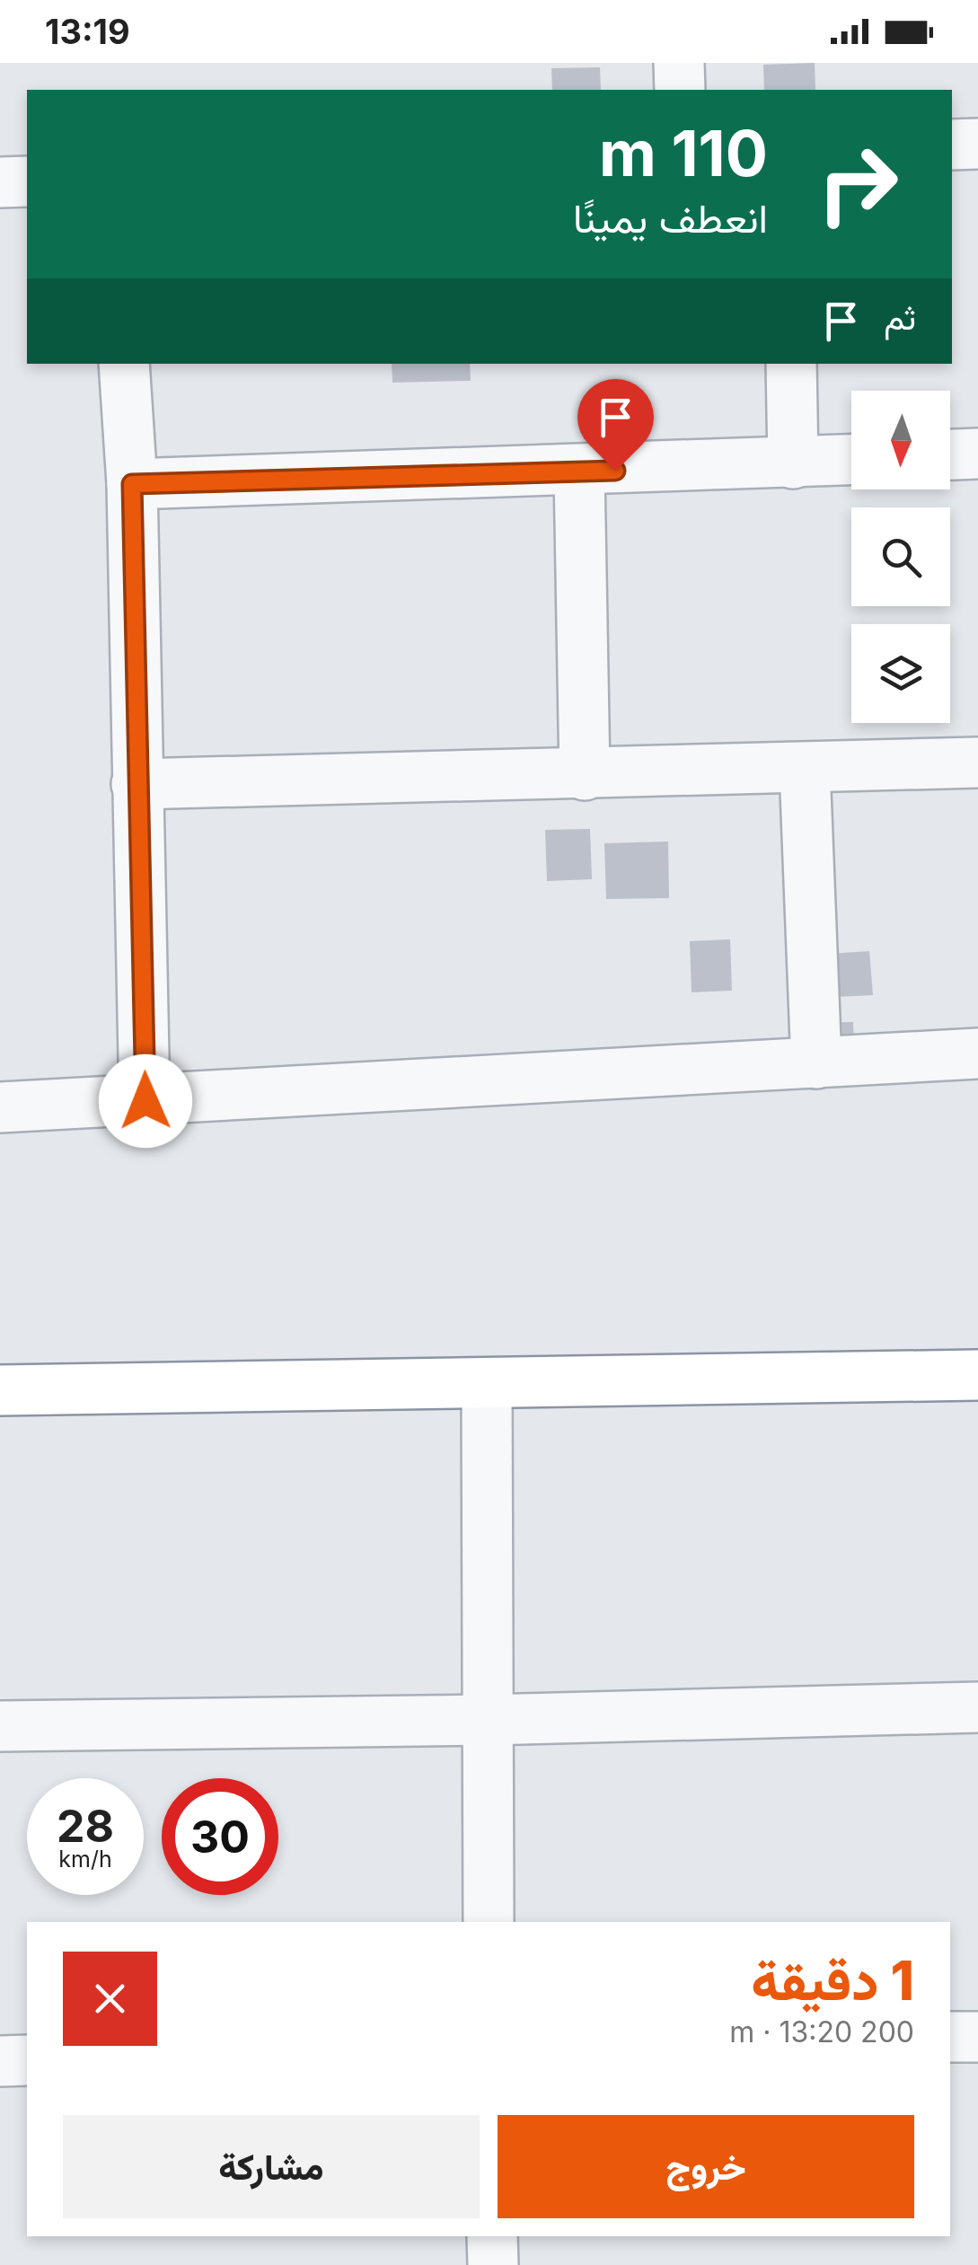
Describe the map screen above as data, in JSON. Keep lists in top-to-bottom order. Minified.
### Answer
{"north":"bottom","page":{"status":"13:19","turn":["110 m","انعطف يمينًا"],"then":"ثم","speed":"28 km/h","limit":"30","heading":["1 دقيقة","200 m · 13:20"],"buttons":["خروج","مشاركة"]}}
